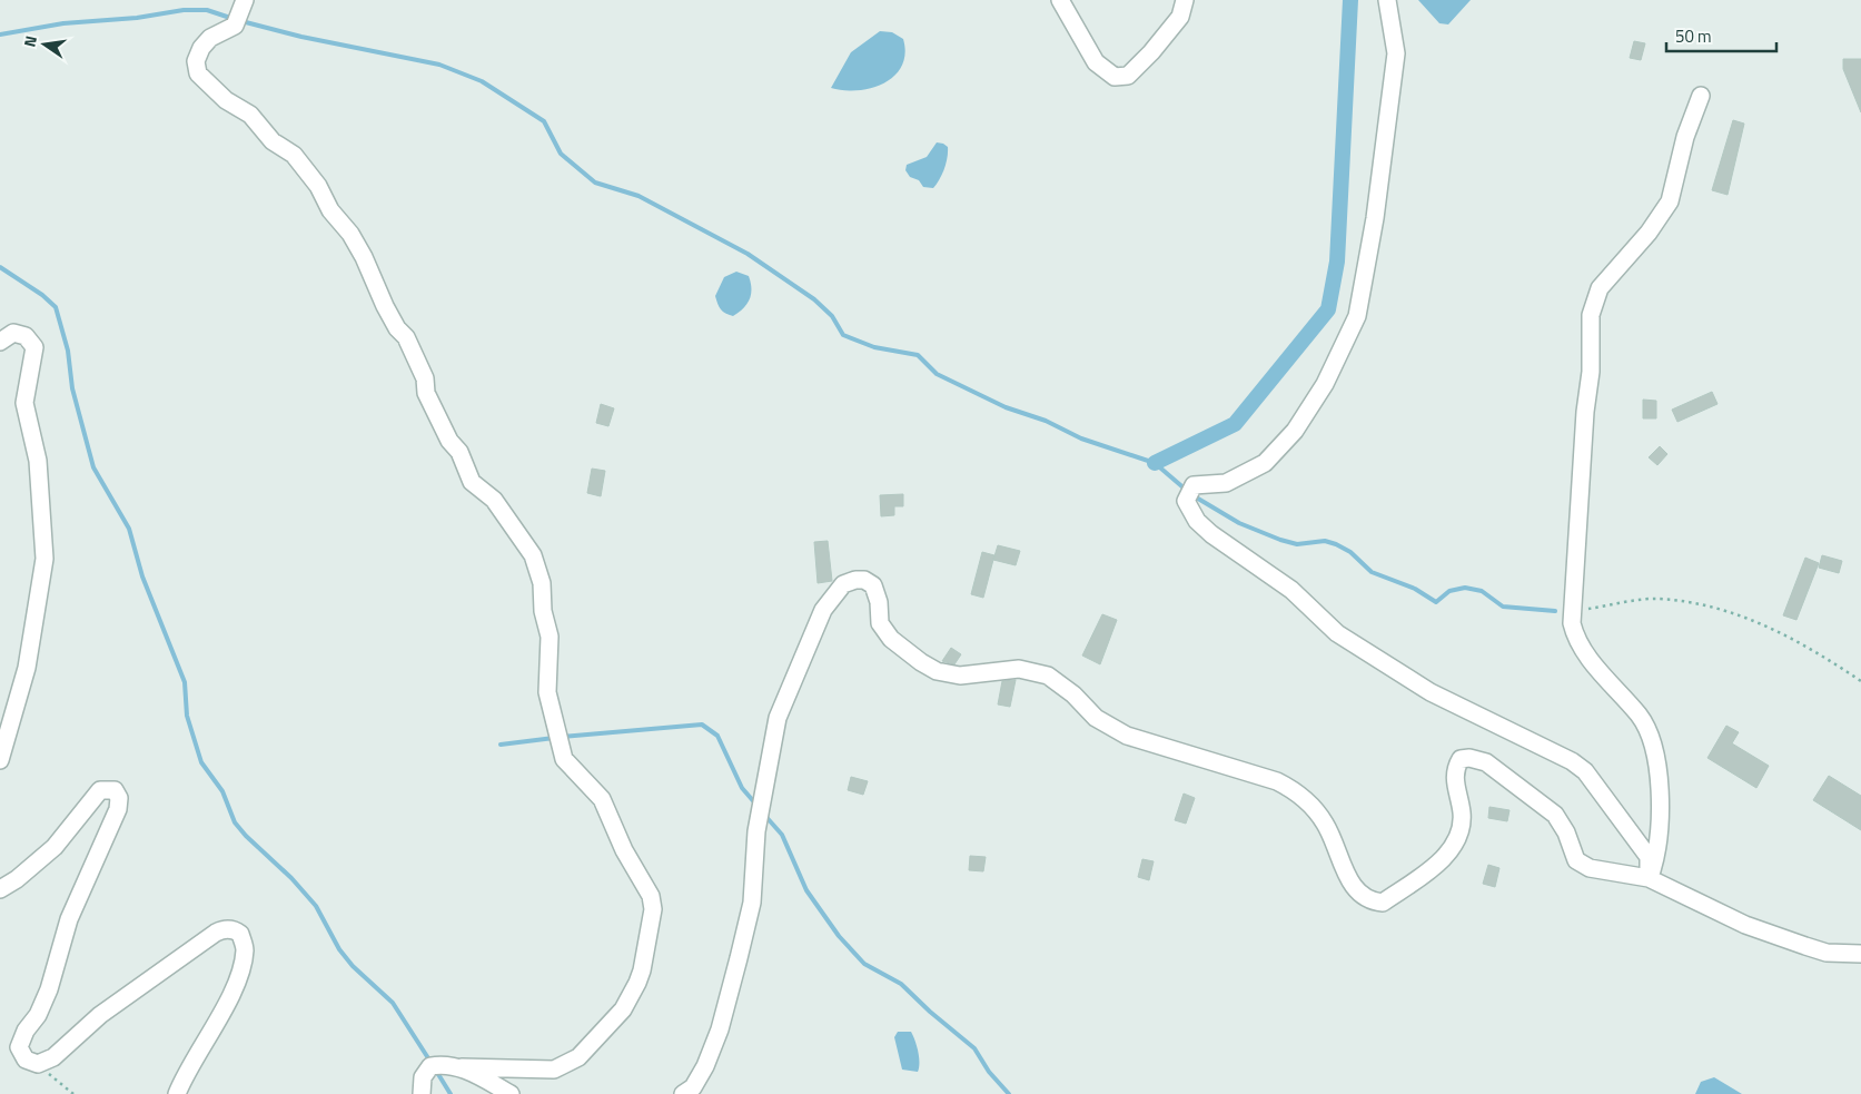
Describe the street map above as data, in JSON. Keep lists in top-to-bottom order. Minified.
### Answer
{"scale_bar":"50 m","north":"left"}
